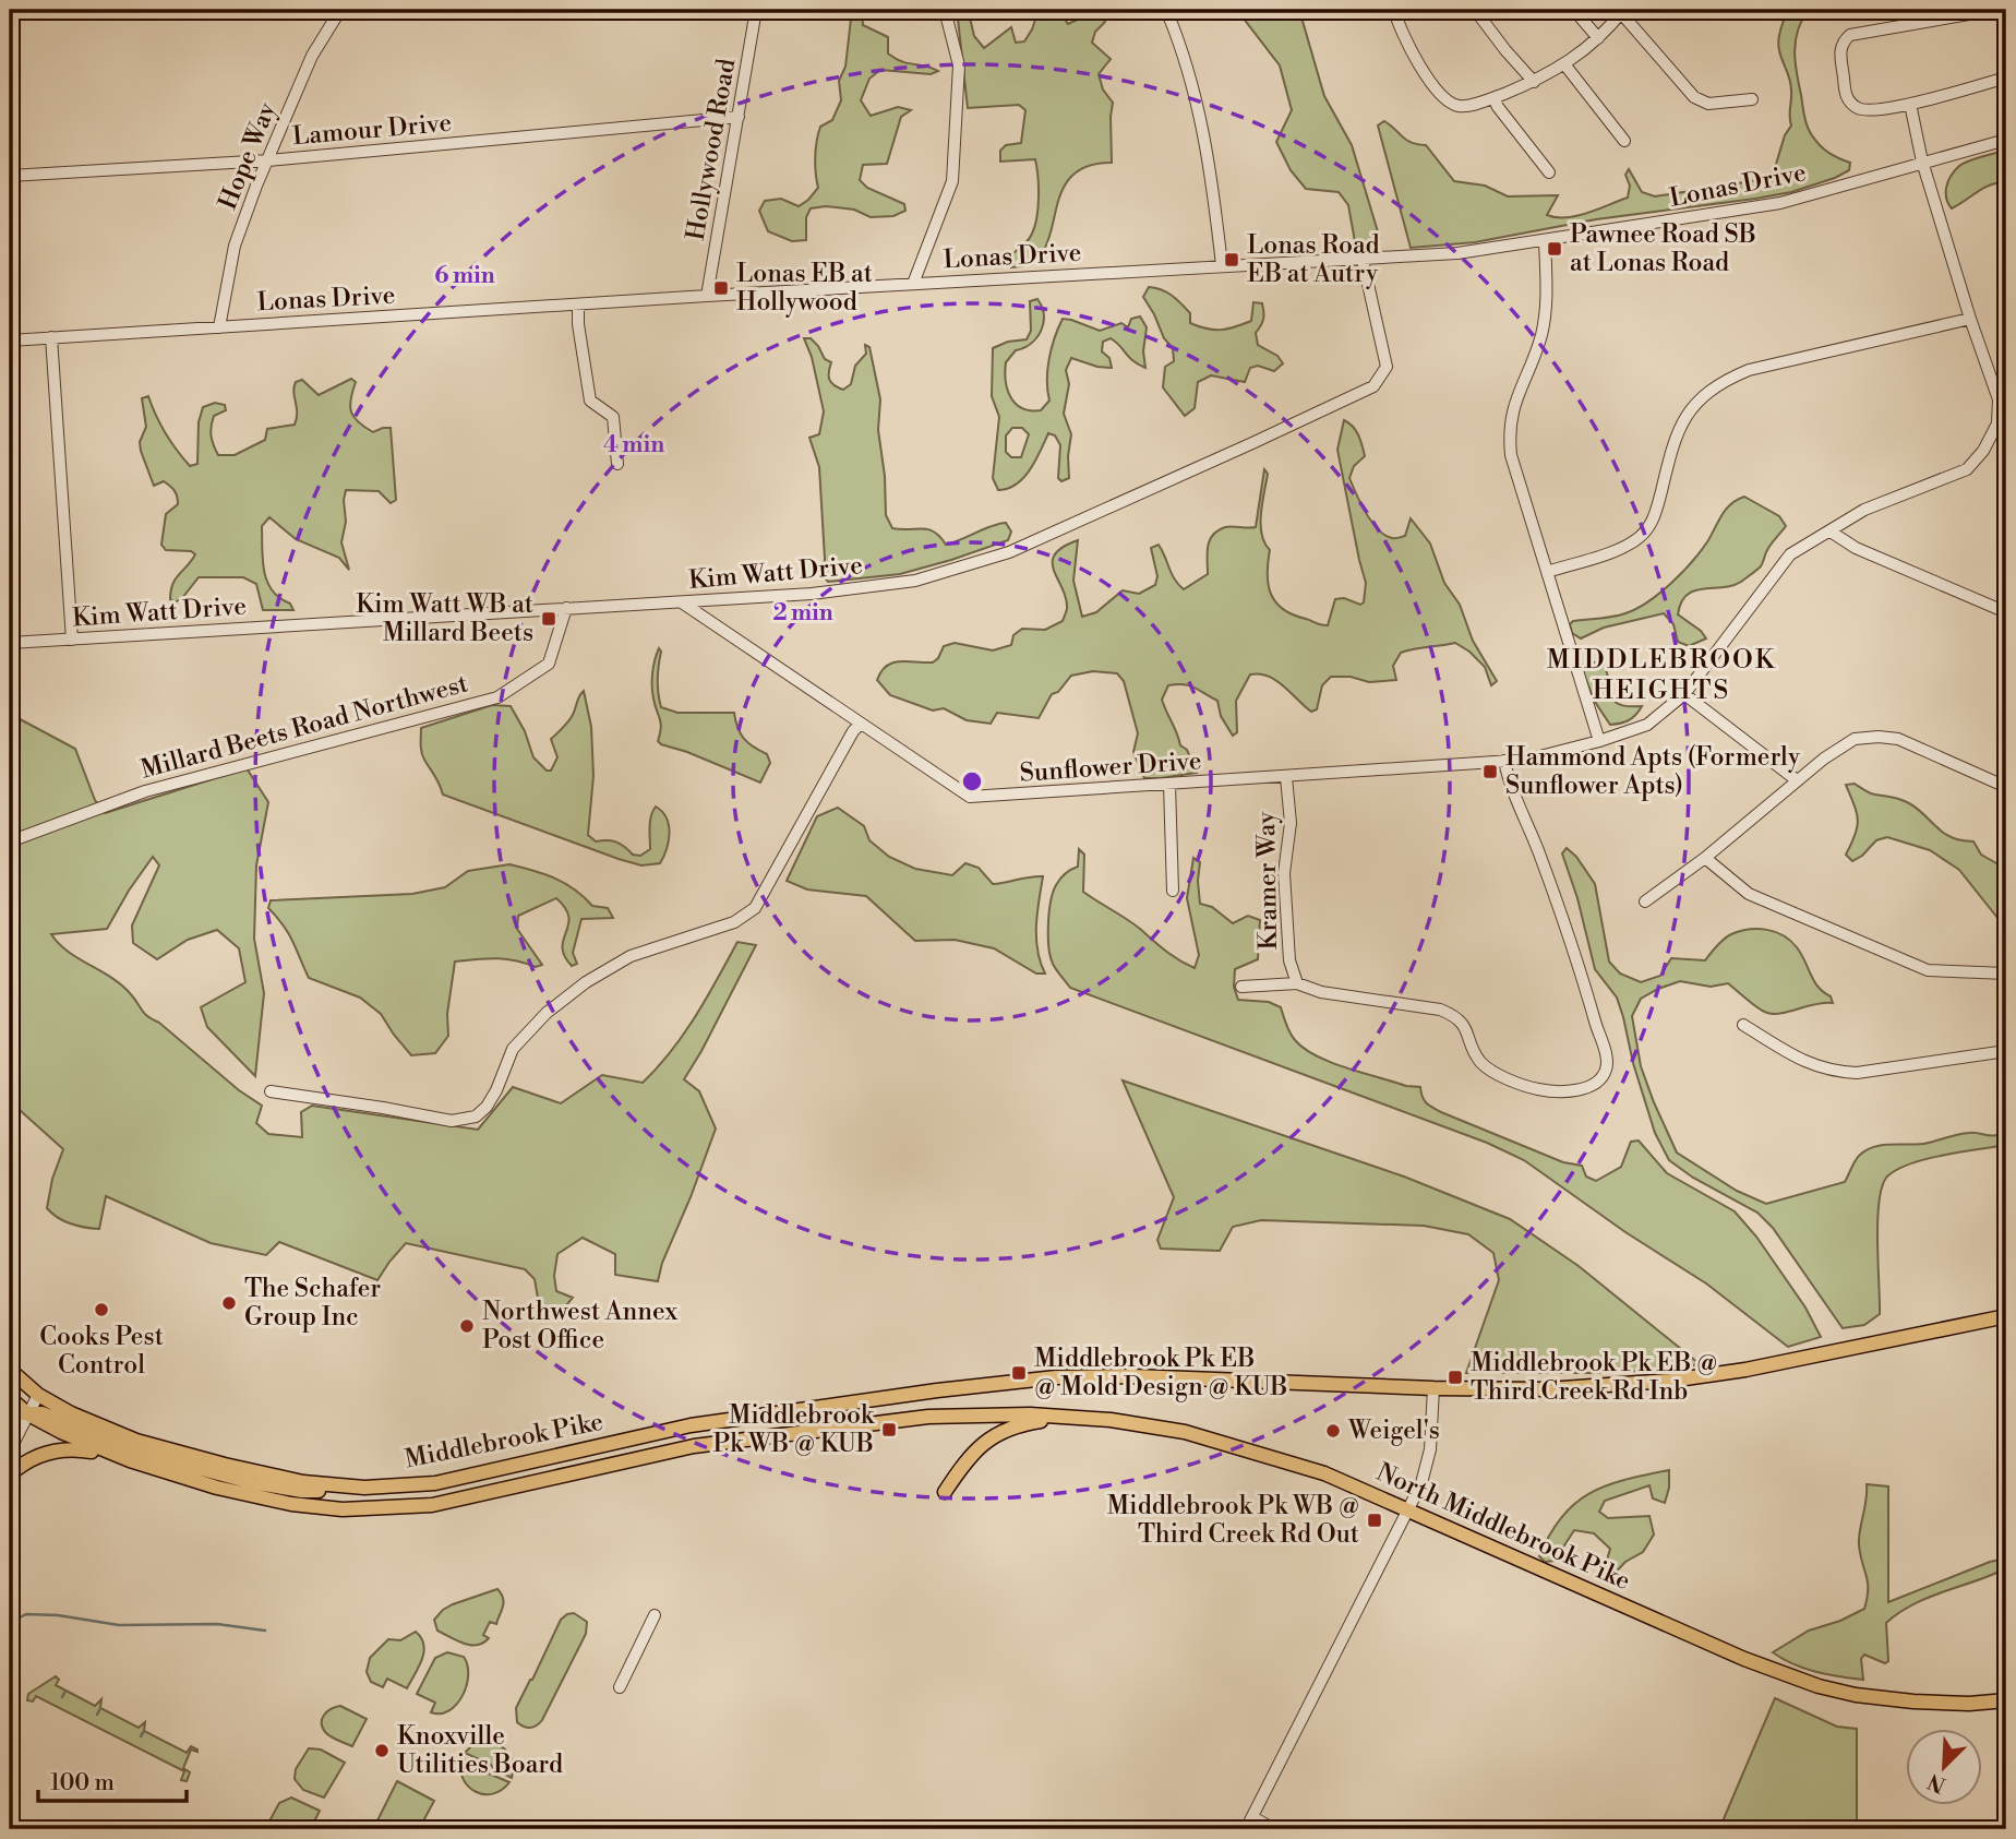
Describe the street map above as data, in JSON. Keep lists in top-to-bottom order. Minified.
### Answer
{"streets":{"main road":["Middlebrook Pike","North Middlebrook Pike"],"street":["Lamour Drive","Hollywood Road","Hope Way","Lonas Drive","Kim Watt Drive","Millard Beets Road Northwest","Sunflower Drive","Kramer Way"]},"crossings":[["Lamour Drive","Hollywood Road"],["Lamour Drive","Hope Way"],["Hollywood Road","Lonas Drive"],["Hope Way","Lonas Drive"],["Lonas Drive","Kim Watt Drive"],["Lonas Drive","Sunflower Drive"],["Kim Watt Drive","Millard Beets Road Northwest"],["Kim Watt Drive","Sunflower Drive"],["Sunflower Drive","Kramer Way"],["Middlebrook Pike","North Middlebrook Pike"]],"districts":["MIDDLEBROOK HEIGHTS"],"places":{"transit":["Pawnee Road SB at Lonas Road","Lonas Road EB at Autry","Lonas EB at Hollywood","Kim Watt WB at Millard Beets","Hammond Apts (Formerly Sunflower Apts)","Middlebrook Pk EB @ Mold Design @ KUB","Middlebrook Pk EB @ Third Creek Rd Inb","Middlebrook Pk WB @ KUB","Middlebrook Pk WB @ Third Creek Rd Out"],"other":["The Schafer Group Inc","Cooks Pest Control","Northwest Annex Post Office","Weigel's","Knoxville Utilities Board"]},"scale_bar":"100 m","north":"bottom left","rings":["6 min","4 min","2 min"]}
